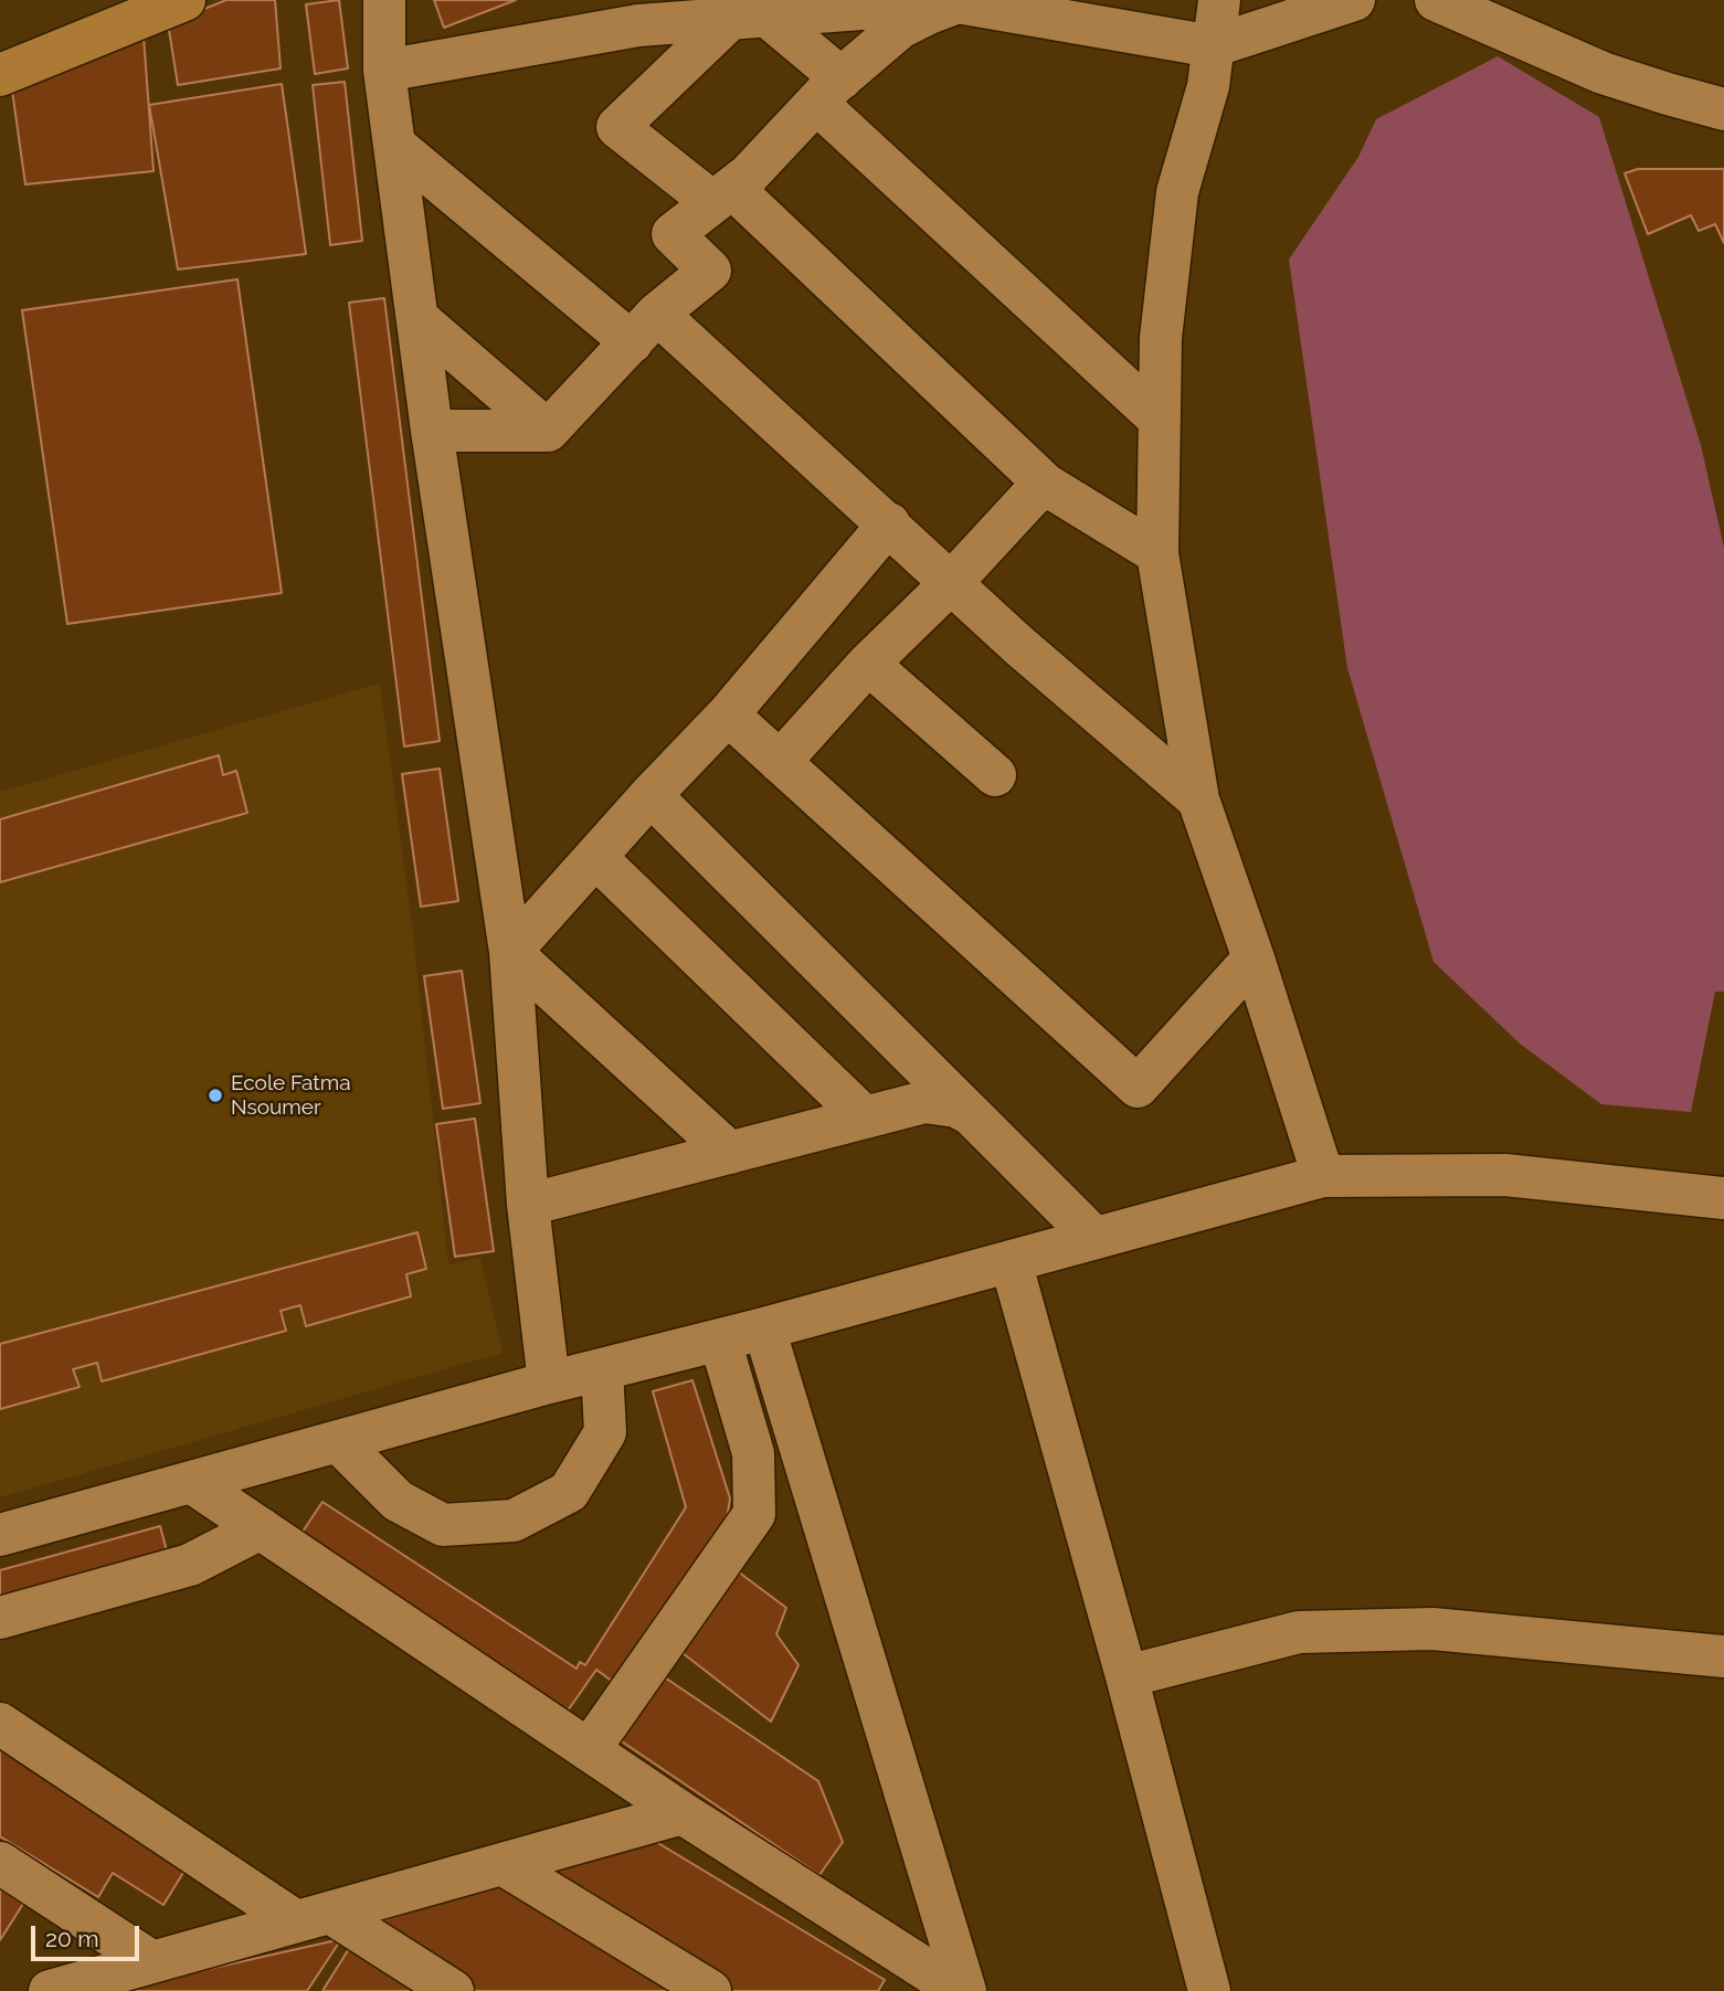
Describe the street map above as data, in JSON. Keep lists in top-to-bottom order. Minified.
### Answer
{"places":["Ecole Fatma Nsoumer"],"scale_bar":"20 m"}
